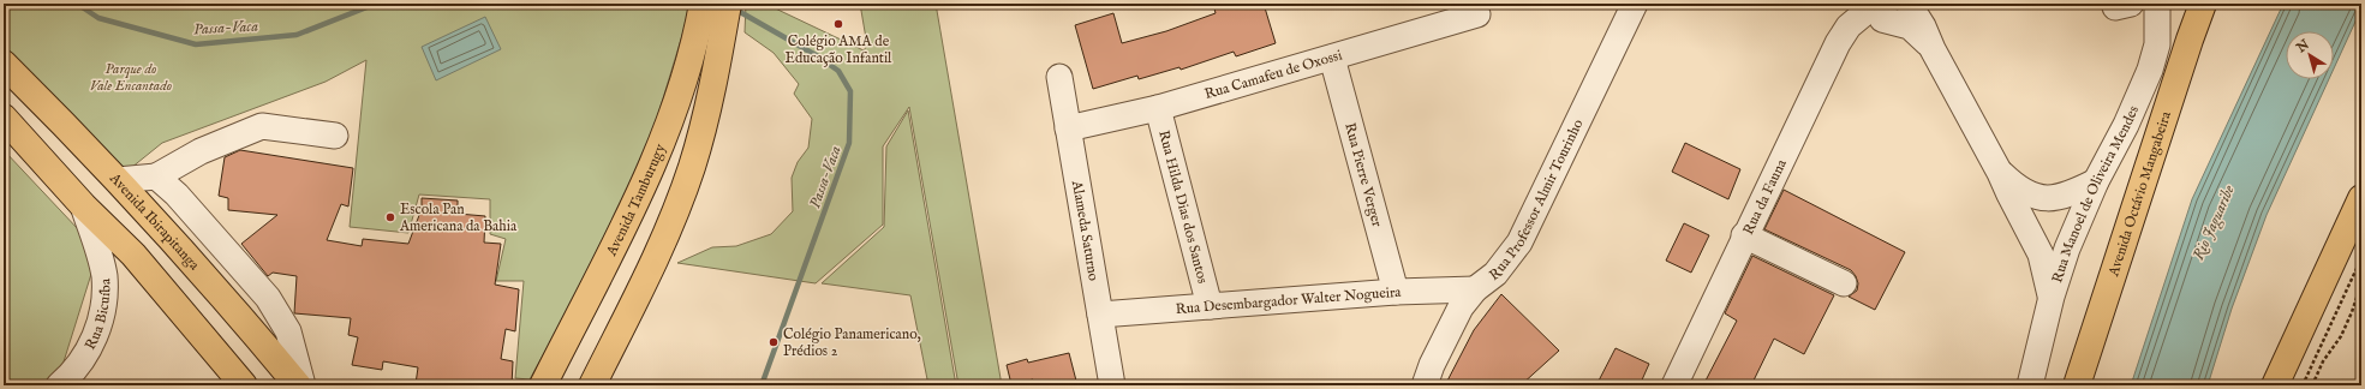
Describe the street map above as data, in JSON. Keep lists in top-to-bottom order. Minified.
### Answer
{"streets":{"main road":["Avenida Octávio Mangabeira","Avenida Tamburugy","Avenida Ibirapitanga"],"street":["Rua Camafeu de Oxossi","Rua Pierre Verger","Rua Manoel de Oliveira Mendes","Rua da Fauna","Rua Professor Almir Tourinho","Rua Hilda Dias dos Santos","Alameda Saturno","Rua Desembargador Walter Nogueira","Rua Bicuíba"]},"crossings":[["Rua Camafeu de Oxossi","Rua Pierre Verger"],["Rua Camafeu de Oxossi","Rua Hilda Dias dos Santos"],["Rua Camafeu de Oxossi","Alameda Saturno"],["Rua Pierre Verger","Rua Desembargador Walter Nogueira"],["Rua Professor Almir Tourinho","Rua Desembargador Walter Nogueira"],["Rua Hilda Dias dos Santos","Rua Desembargador Walter Nogueira"],["Alameda Saturno","Rua Desembargador Walter Nogueira"]],"water":["Passa-Vaca","Rio Jaguaribe"],"parks":["Parque do Vale Encantado"],"places":["Colégio AMA de Educação Infantil","Escola Pan Americana da Bahia","Colégio Panamericano, Prédios 2"],"north":"top left"}
